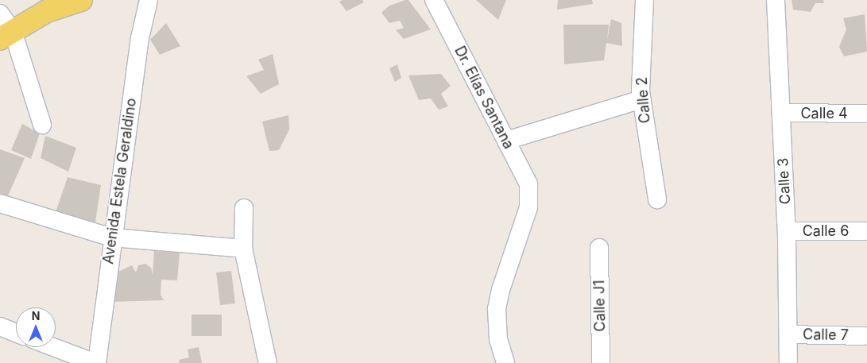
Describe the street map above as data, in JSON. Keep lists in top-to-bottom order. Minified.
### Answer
{"streets":{"street":["Dr. Elías Santana","Calle 2","Calle 4","Avenida Estela Geraldino","Calle 3","Calle 6","Calle J1","Calle 7"]},"crossings":[["Calle 4","Calle 3"],["Calle 3","Calle 6"],["Calle 3","Calle 7"]],"north":"top"}
